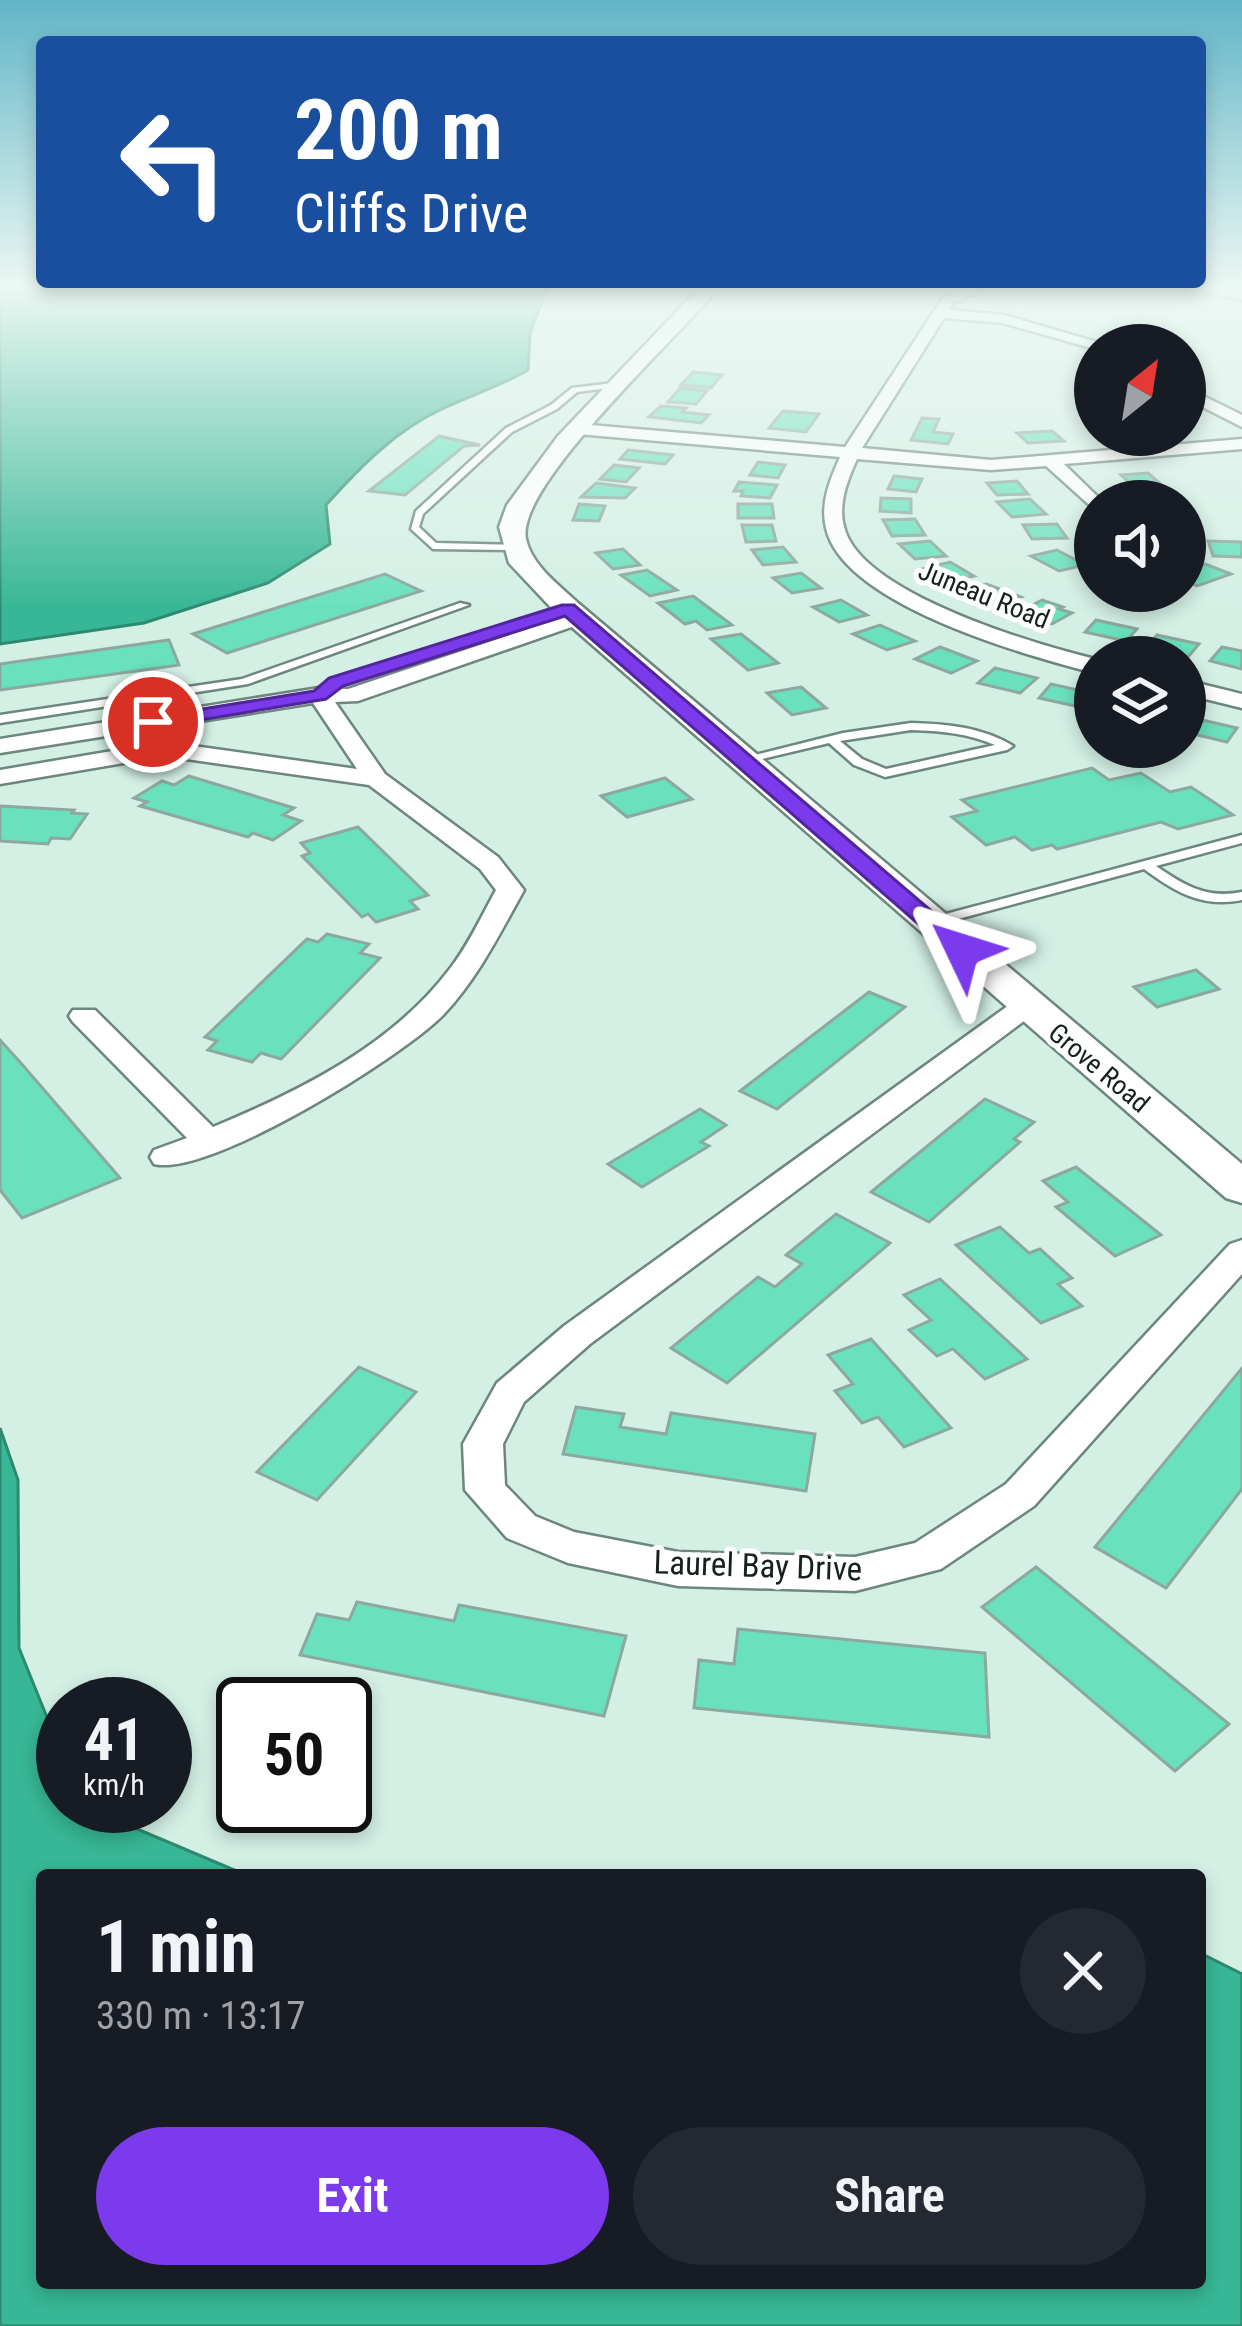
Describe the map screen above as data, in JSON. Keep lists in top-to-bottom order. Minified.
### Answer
{"streets":{"main road":["Grove Road"],"street":["Juneau Road","Laurel Bay Drive"]},"crossings":[["Grove Road","Laurel Bay Drive"]],"north":"top right","page":{"turn":["200 m","Cliffs Drive"],"speed":"41 km/h","limit":"50","heading":["1 min","330 m · 13:17"],"buttons":["Exit","Share"]}}
